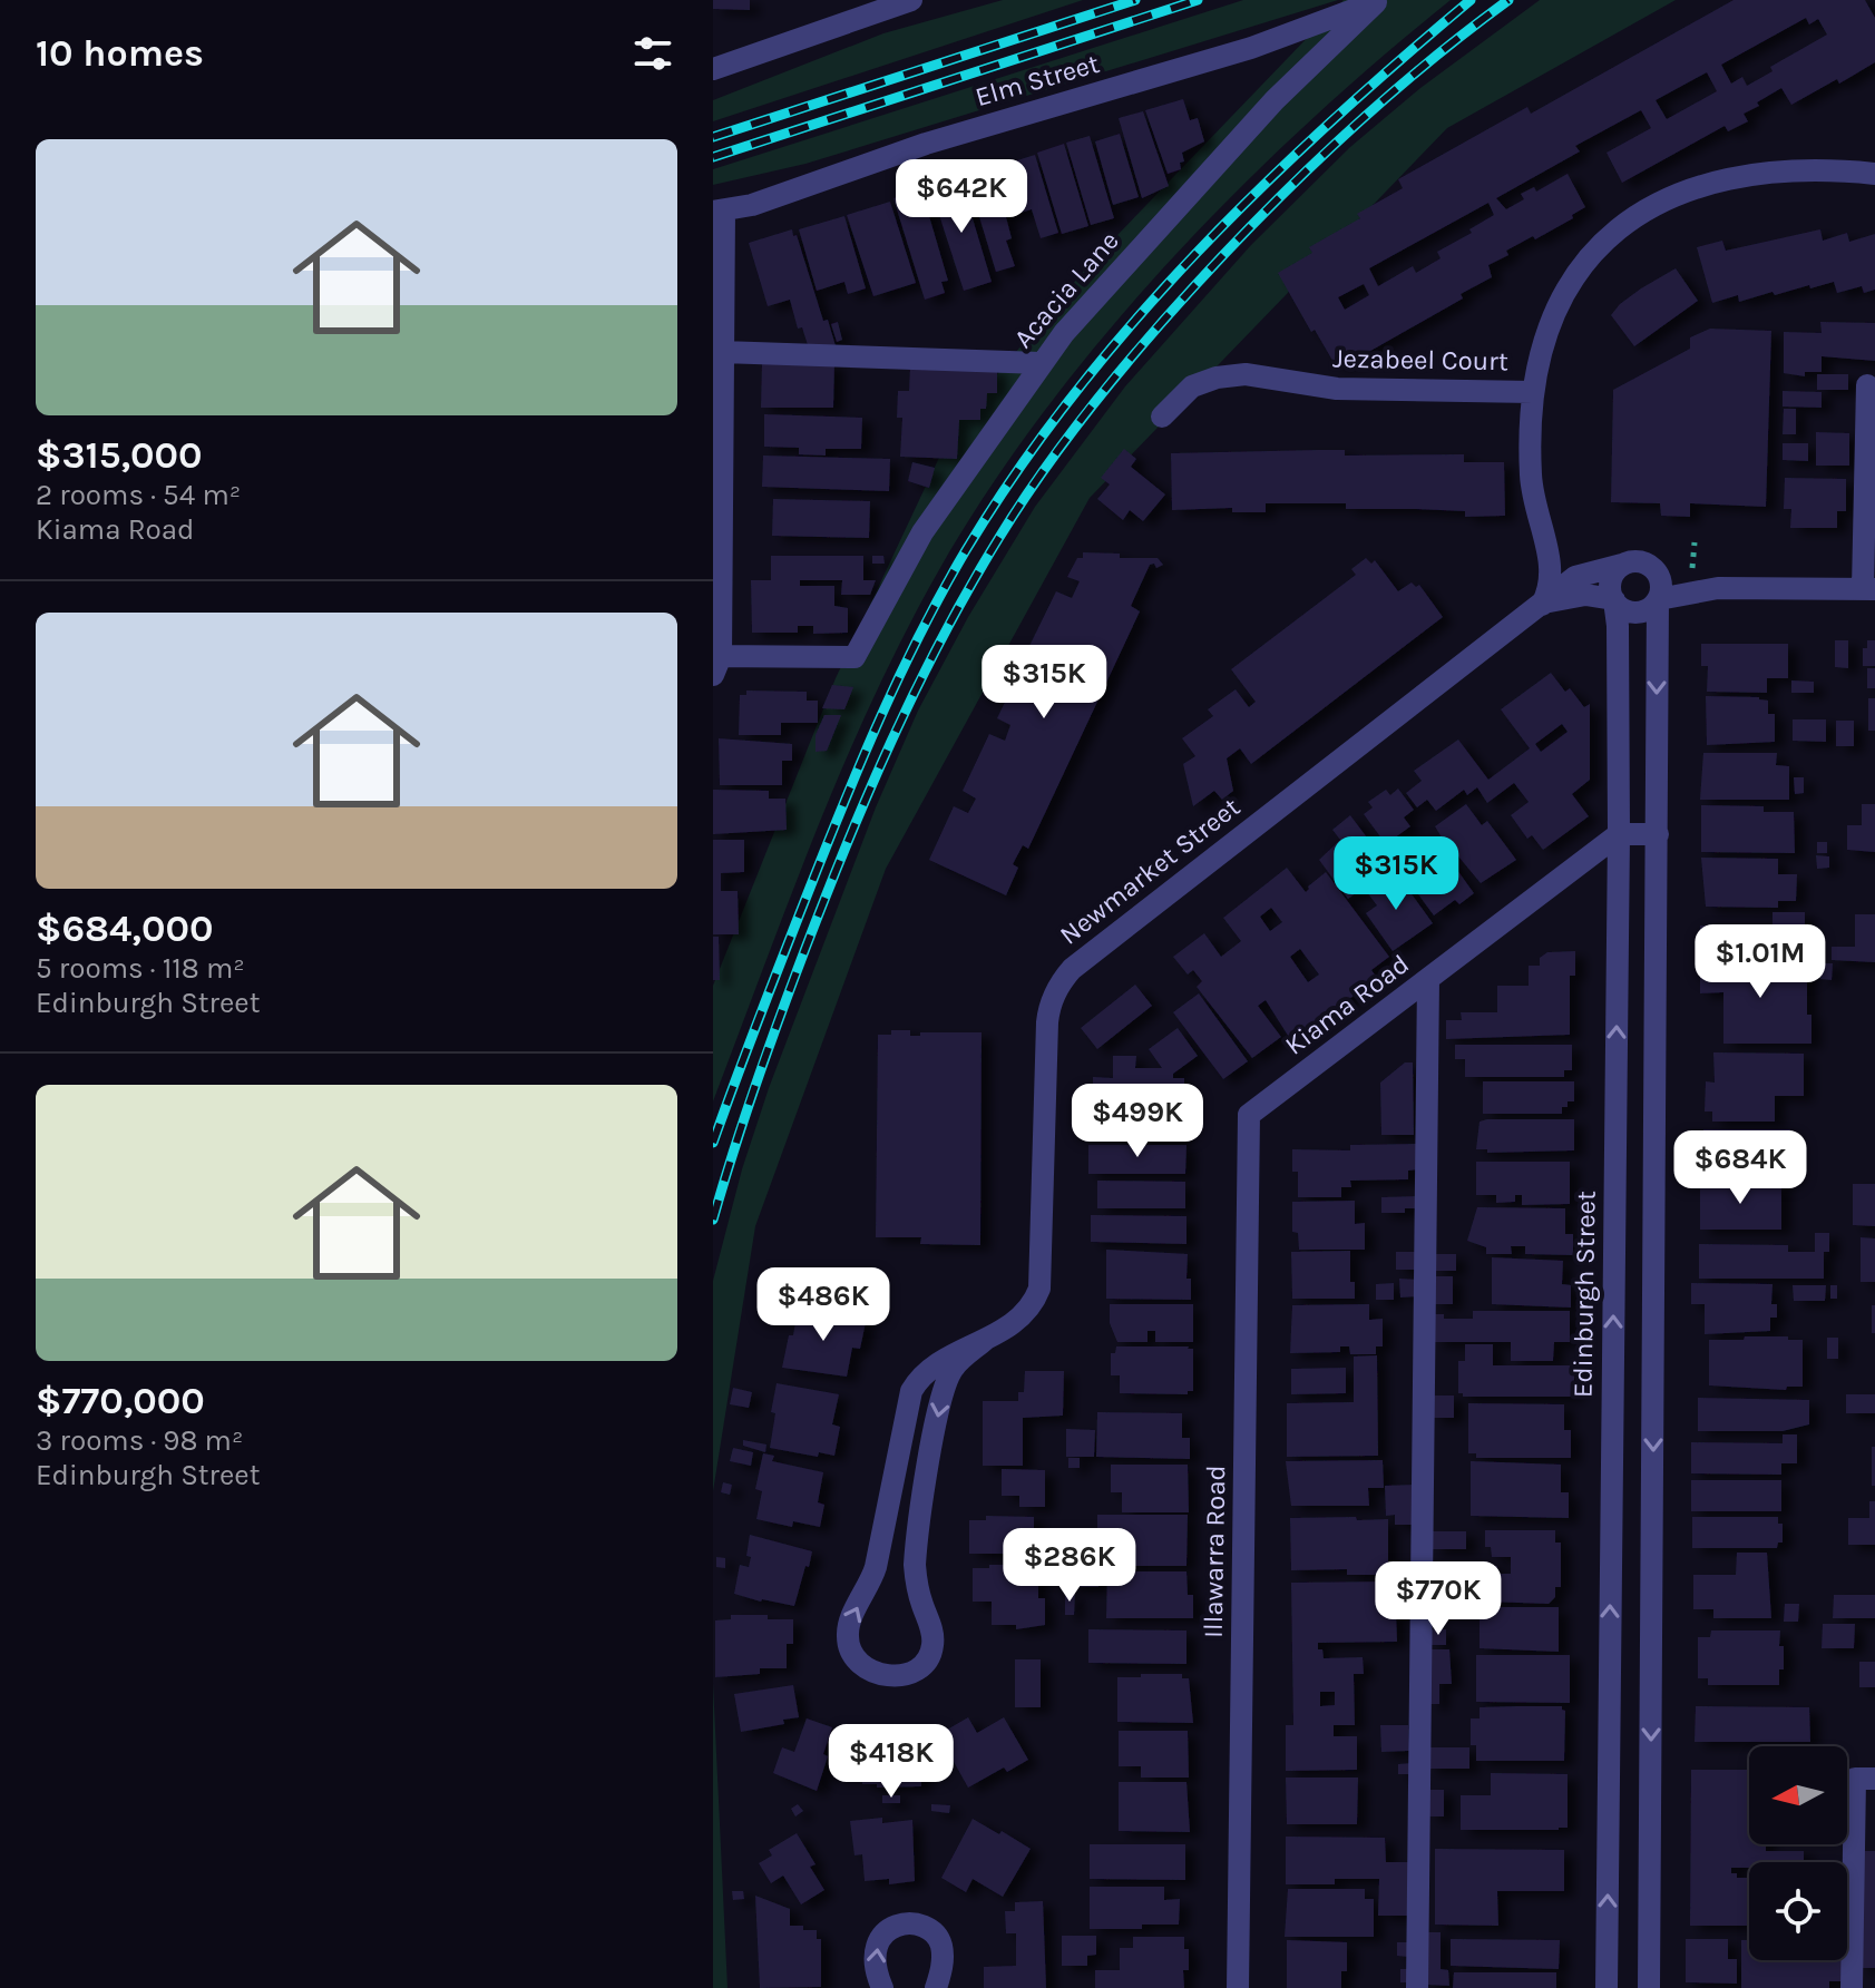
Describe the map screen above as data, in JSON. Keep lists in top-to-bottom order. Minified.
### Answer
{"streets":{"street":["Elm Street","Acacia Lane","Jezabeel Court","Newmarket Street","Kiama Road","Edinburgh Street","Illawarra Road"]},"crossings":[["Elm Street","Acacia Lane"],["Newmarket Street","Edinburgh Street"],["Kiama Road","Edinburgh Street"],["Kiama Road","Illawarra Road"]],"north":"left","page":{"heading":"10 homes","list":[{"name":"$315,000","note":"2 rooms · 54 m² · Kiama Road"},{"name":"$684,000","note":"5 rooms · 118 m² · Edinburgh Street"},{"name":"$770,000","note":"3 rooms · 98 m² · Edinburgh Street"}],"price":["$642K","$315K","$315K","$1.01M","$499K","$684K","$486K","$286K","$770K","$418K"]}}
